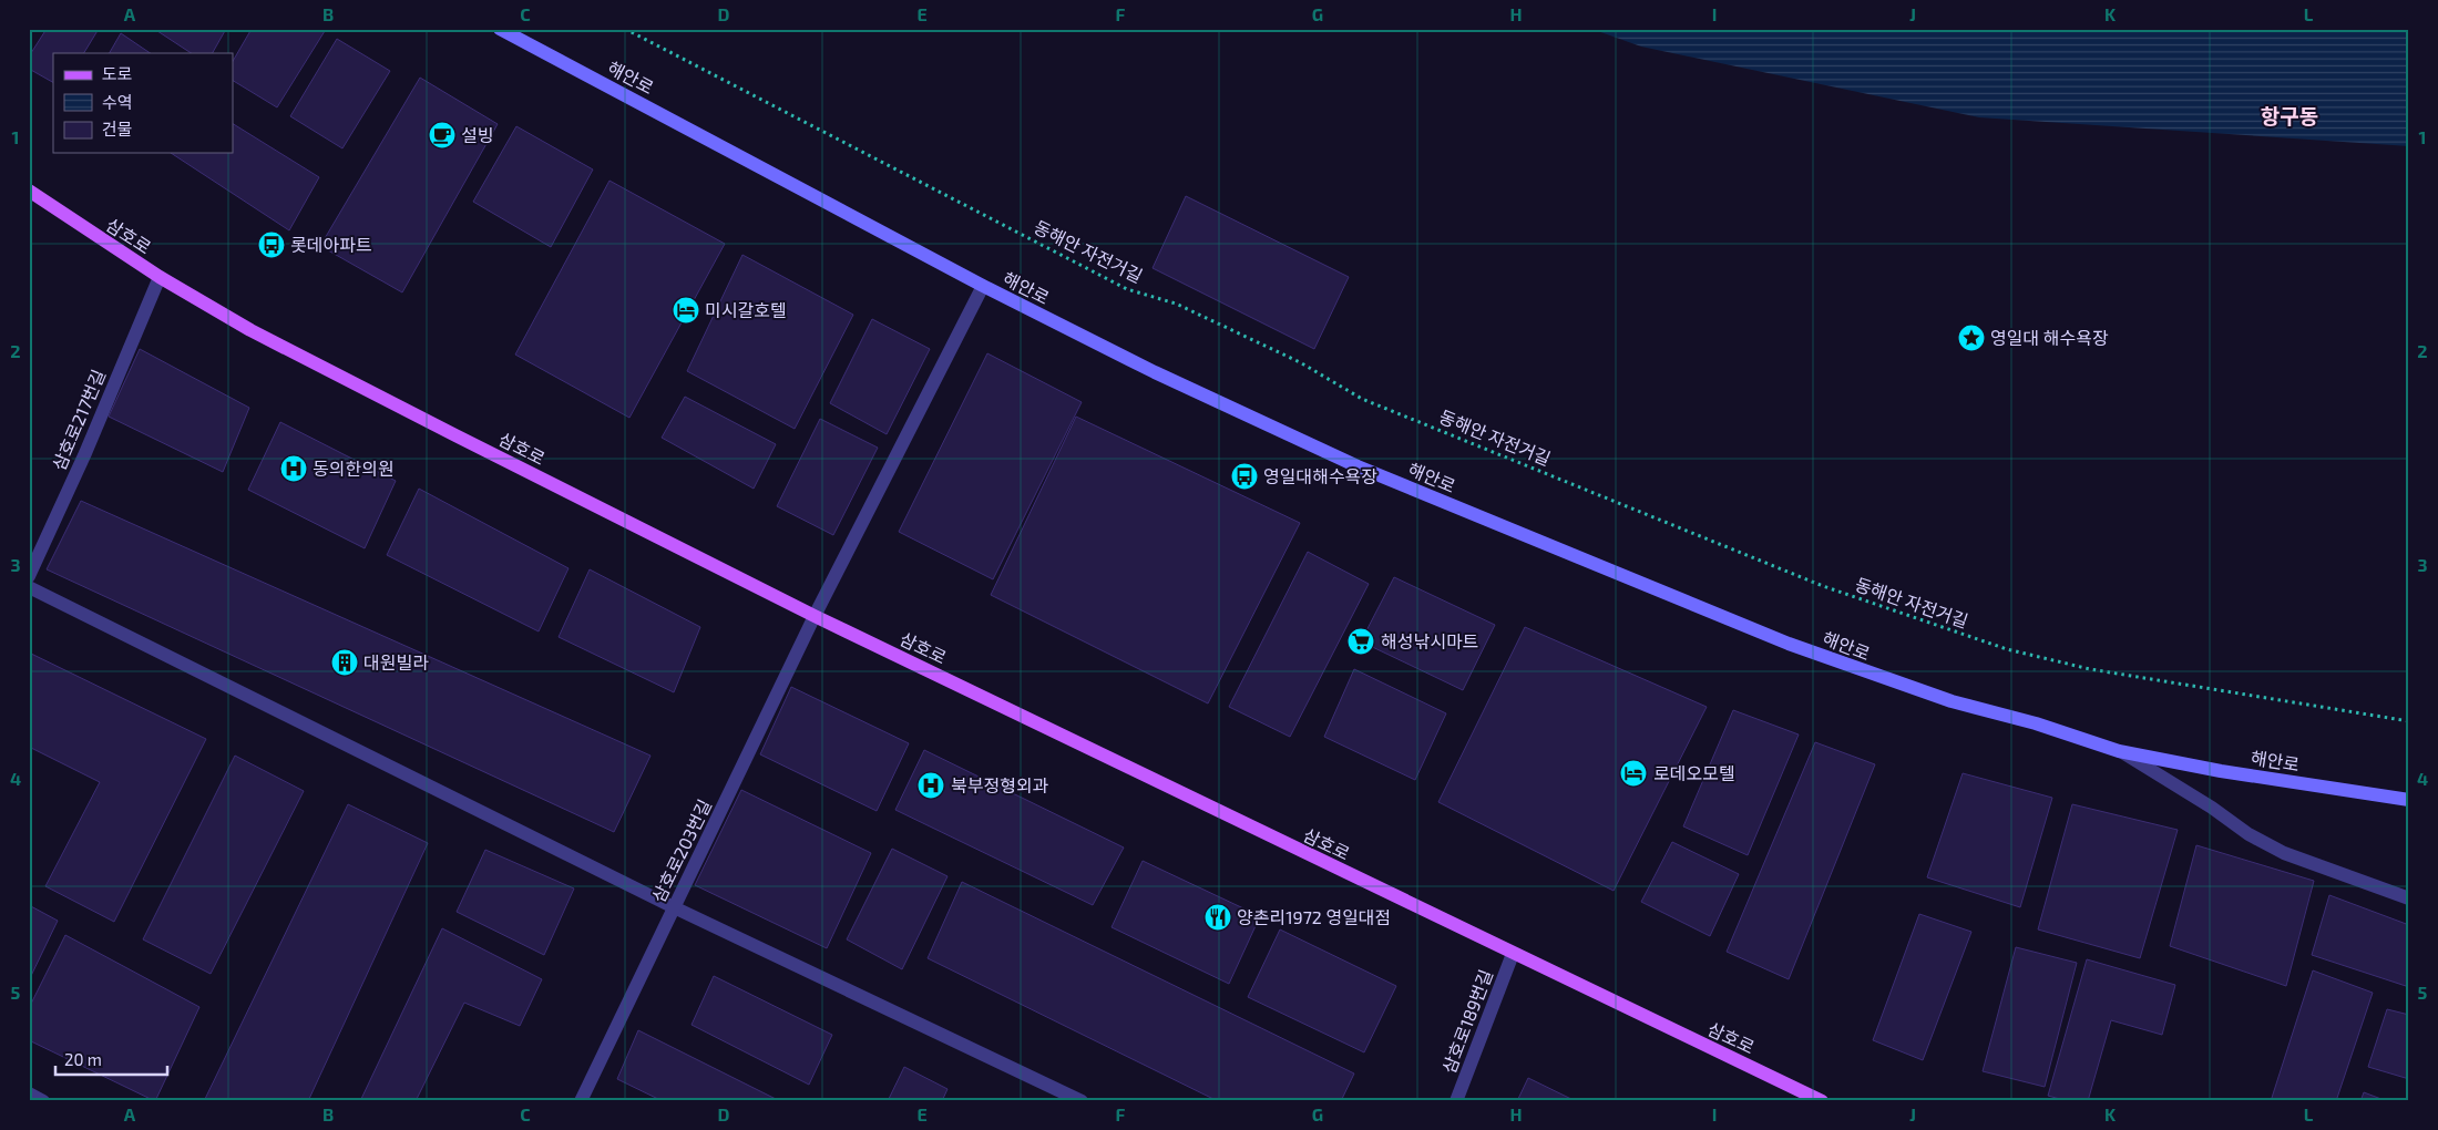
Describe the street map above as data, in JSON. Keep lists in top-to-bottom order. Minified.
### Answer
{"streets":{"main road":["삼호로"],"street":["해안로","삼호로217번길","삼호로203번길","삼호로189번길"],"path":["동해안 자전거길"]},"crossings":[["해안로","삼호로203번길"],["삼호로","삼호로217번길"],["삼호로","삼호로203번길"],["삼호로","삼호로189번길"]],"districts":["항구동"],"places":{"cafe":["설빙"],"bus stop":["롯데아파트","영일대해수욕장"],"hotel":["미시갈호텔","로데오모텔"],"place":["영일대 해수욕장"],"hospital":["동의한의원","북부정형외과"],"supermarket":["해성낚시마트"],"building":["대원빌라"],"restaurant":["양촌리1972 영일대점"]},"legend":["도로","수역","건물"],"scale_bar":"20 m","grid":{"columns":["A","B","C","D","E","F","G","H","I","J","K","L"],"rows":["1","2","3","4","5"]}}
